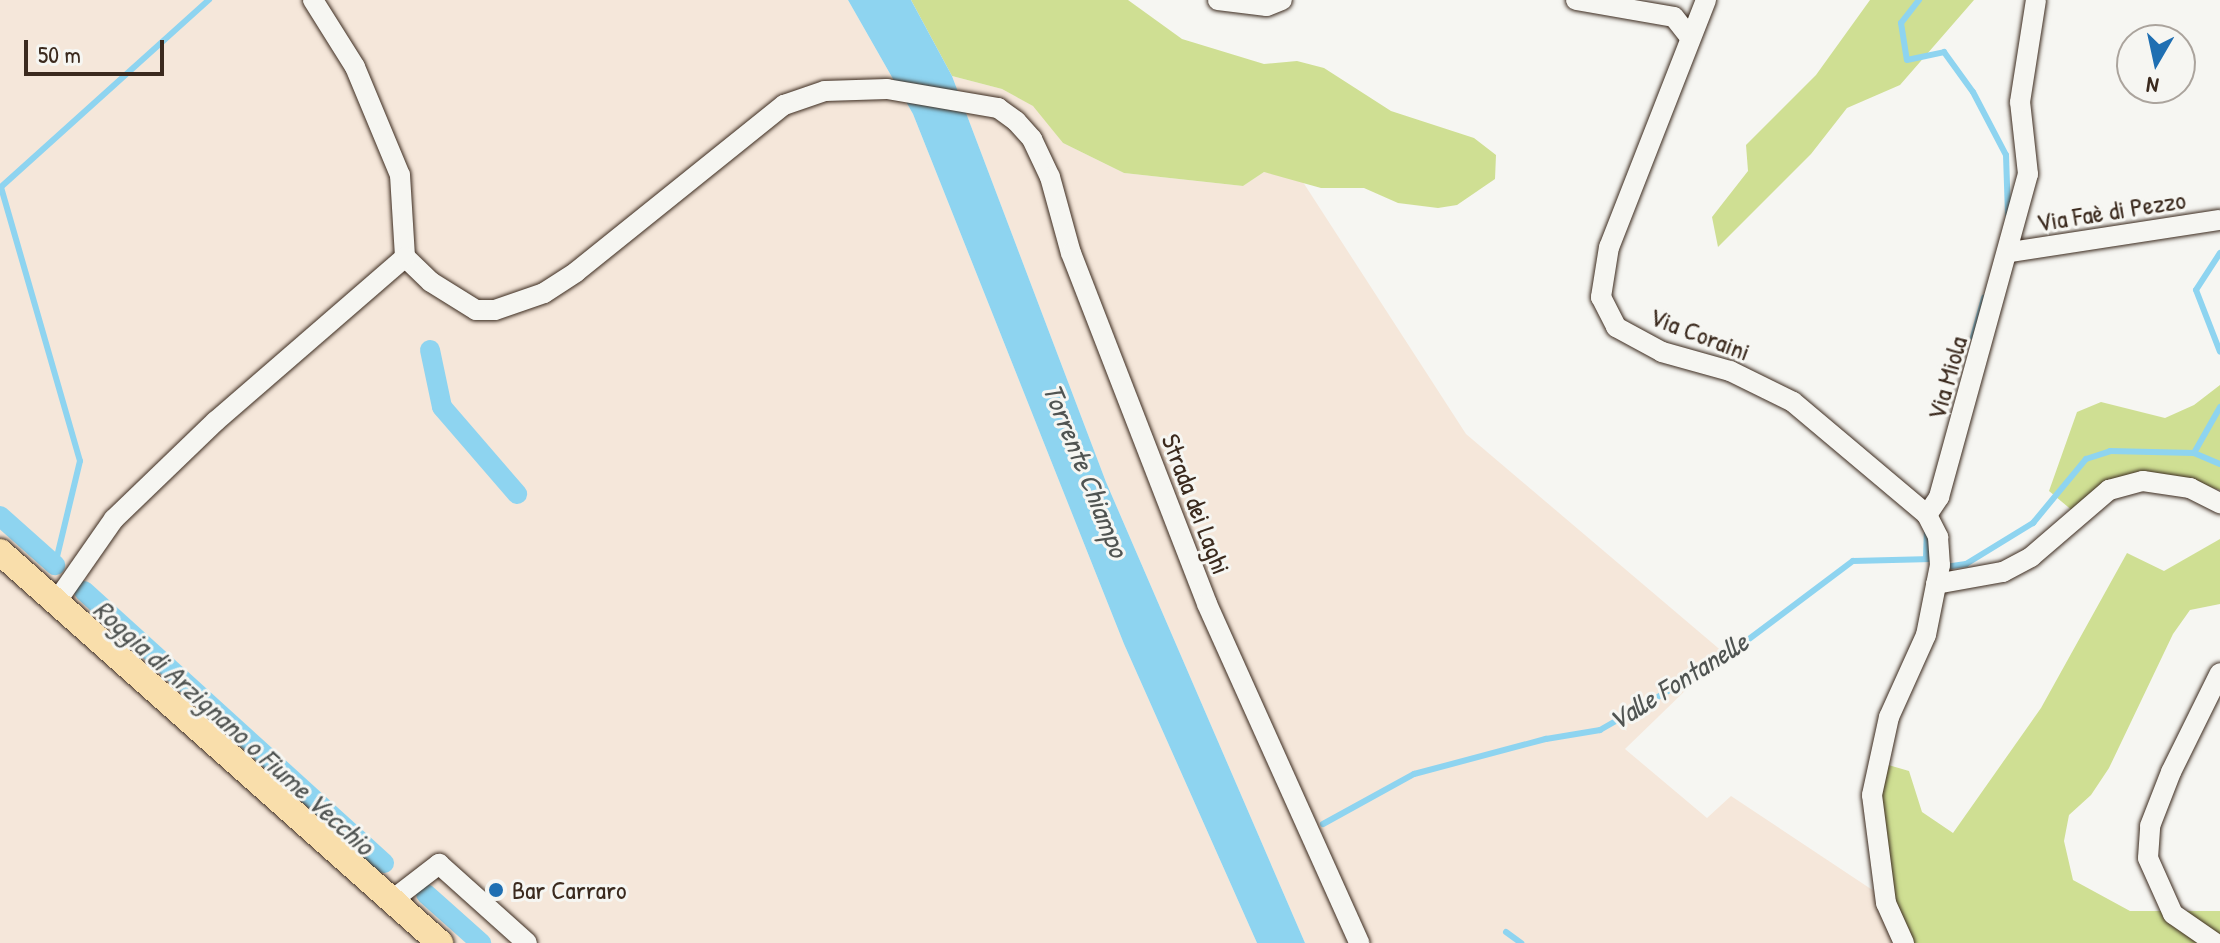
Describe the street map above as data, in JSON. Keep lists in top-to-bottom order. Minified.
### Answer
{"streets":{"street":["Via Faè di Pezzo","Via Coraini","Via Miola","Strada dei Laghi"]},"crossings":[["Via Faè di Pezzo","Via Miola"],["Via Coraini","Via Miola"]],"water":["Torrente Chiampo","Valle Fontanelle","Roggia di Arzignano o Fiume Vecchio"],"places":["Bar Carraro"],"scale_bar":"50 m","north":"bottom"}
